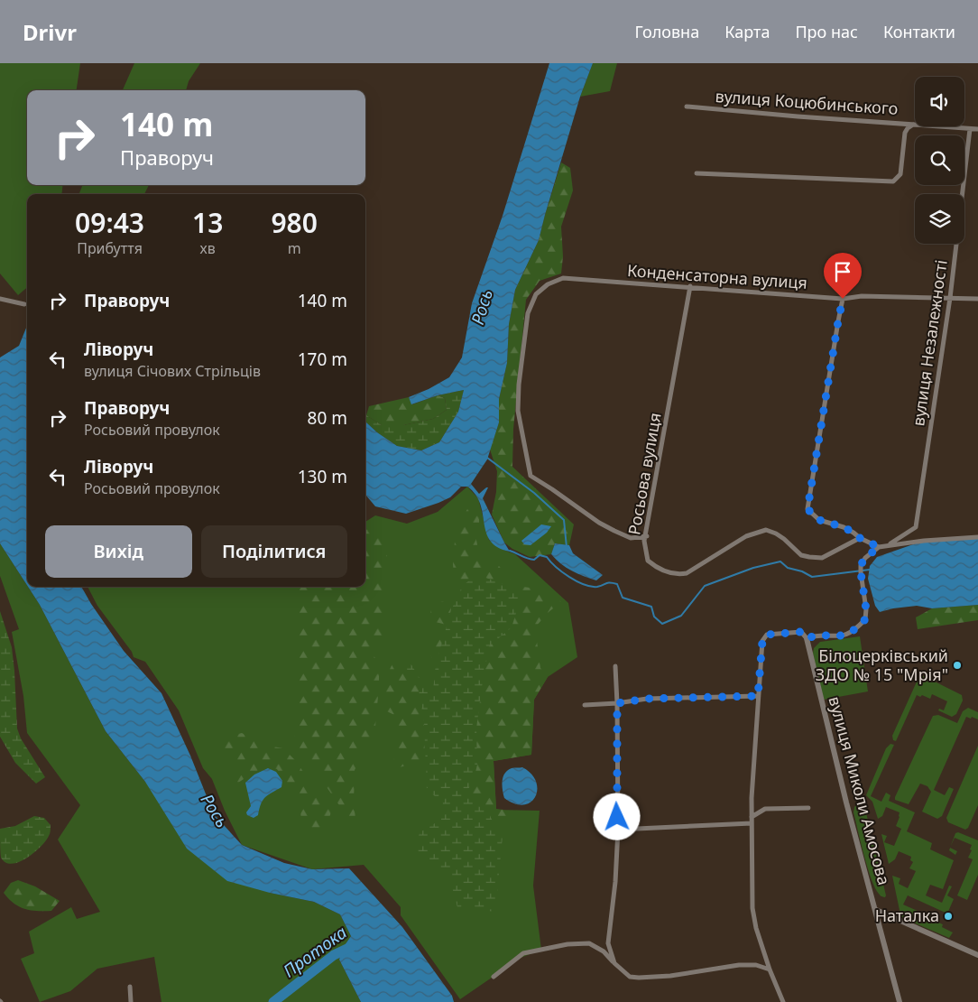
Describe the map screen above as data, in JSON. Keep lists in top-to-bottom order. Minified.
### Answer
{"streets":{"street":["вулиця Коцюбинського","Конденсаторна вулиця","вулиця Незалежності","Росьова вулиця","вулиця Миколи Амосова"]},"crossings":[["вулиця Коцюбинського","вулиця Незалежності"],["Конденсаторна вулиця","вулиця Незалежності"],["Конденсаторна вулиця","Росьова вулиця"]],"water":["Рось","Протока"],"places":["Білоцерківський ЗДО № 15 \"Мрія\"","Наталка"],"page":{"header":"Drivr","nav":["Головна","Карта","Про нас","Контакти"],"turn":["140 m","Праворуч"],"eta":["09:43","Прибуття","13","хв","980","m"],"list":[{"name":"Праворуч","value":"140 m"},{"name":"Ліворуч","note":"вулиця Січових Стрільців","value":"170 m"},{"name":"Праворуч","note":"Росьовий провулок","value":"80 m"},{"name":"Ліворуч","note":"Росьовий провулок","value":"130 m"}],"buttons":["Вихід","Поділитися"]}}
